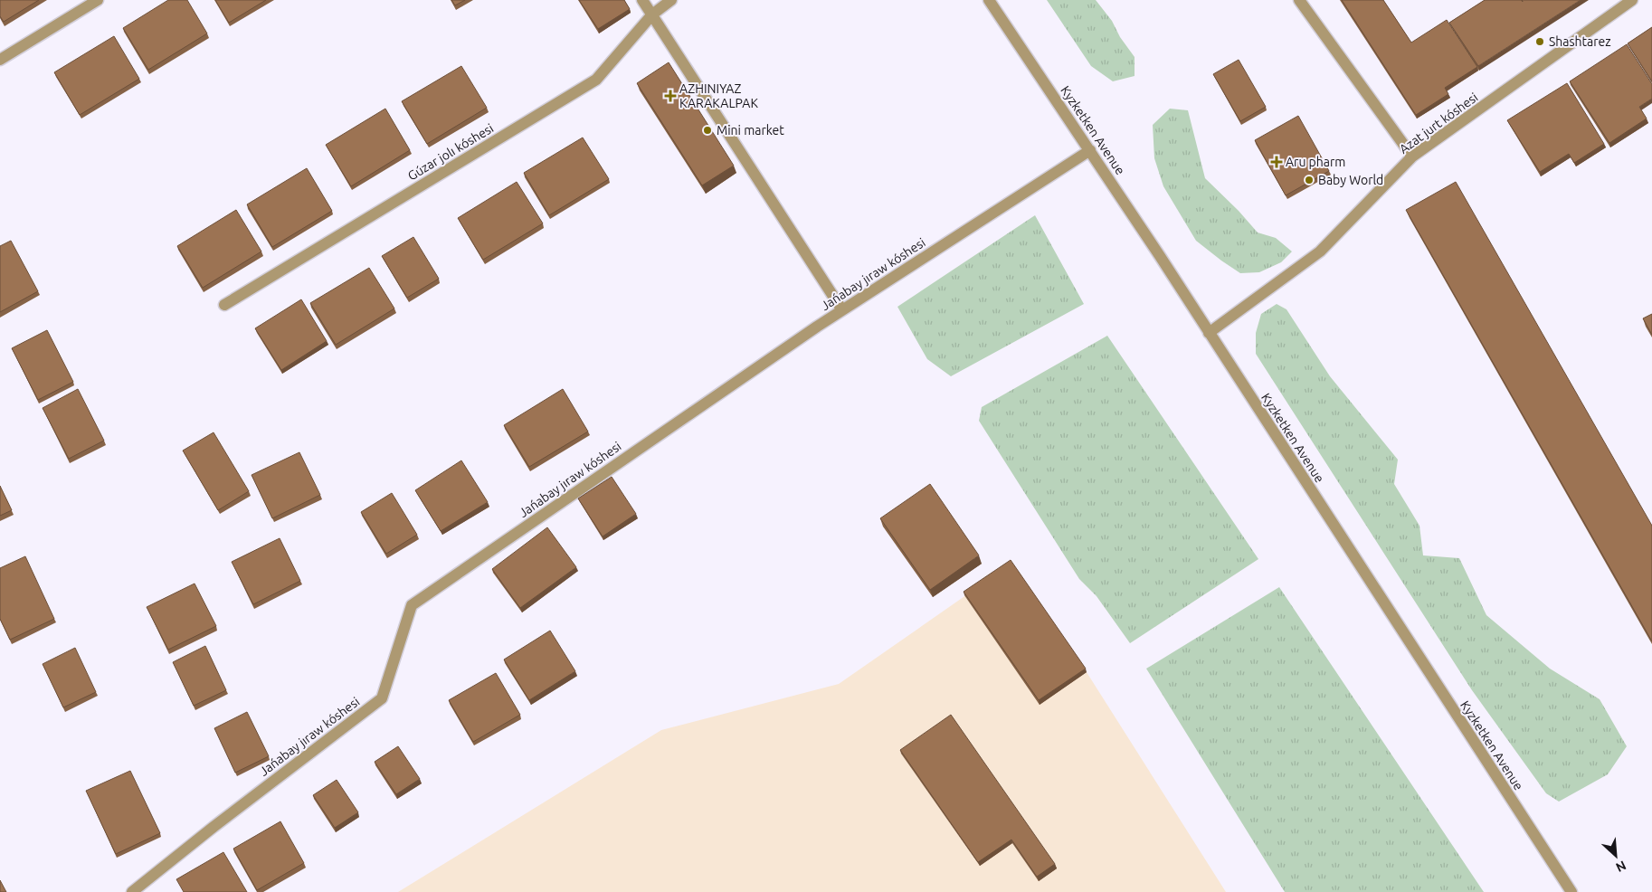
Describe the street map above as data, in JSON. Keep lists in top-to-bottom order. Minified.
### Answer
{"streets":{"street":["Azat jurt kóshesi","Kyzketken Avenue","Gúzar jolı kóshesi","Jańabay jıraw kóshesi"]},"crossings":[["Azat jurt kóshesi","Kyzketken Avenue"],["Kyzketken Avenue","Jańabay jıraw kóshesi"]],"places":{"other":["Shashtarez","Mini market","Baby World"],"health":["AZHINIYAZ KARAKALPAK","Aru pharm"]},"north":"bottom right"}
